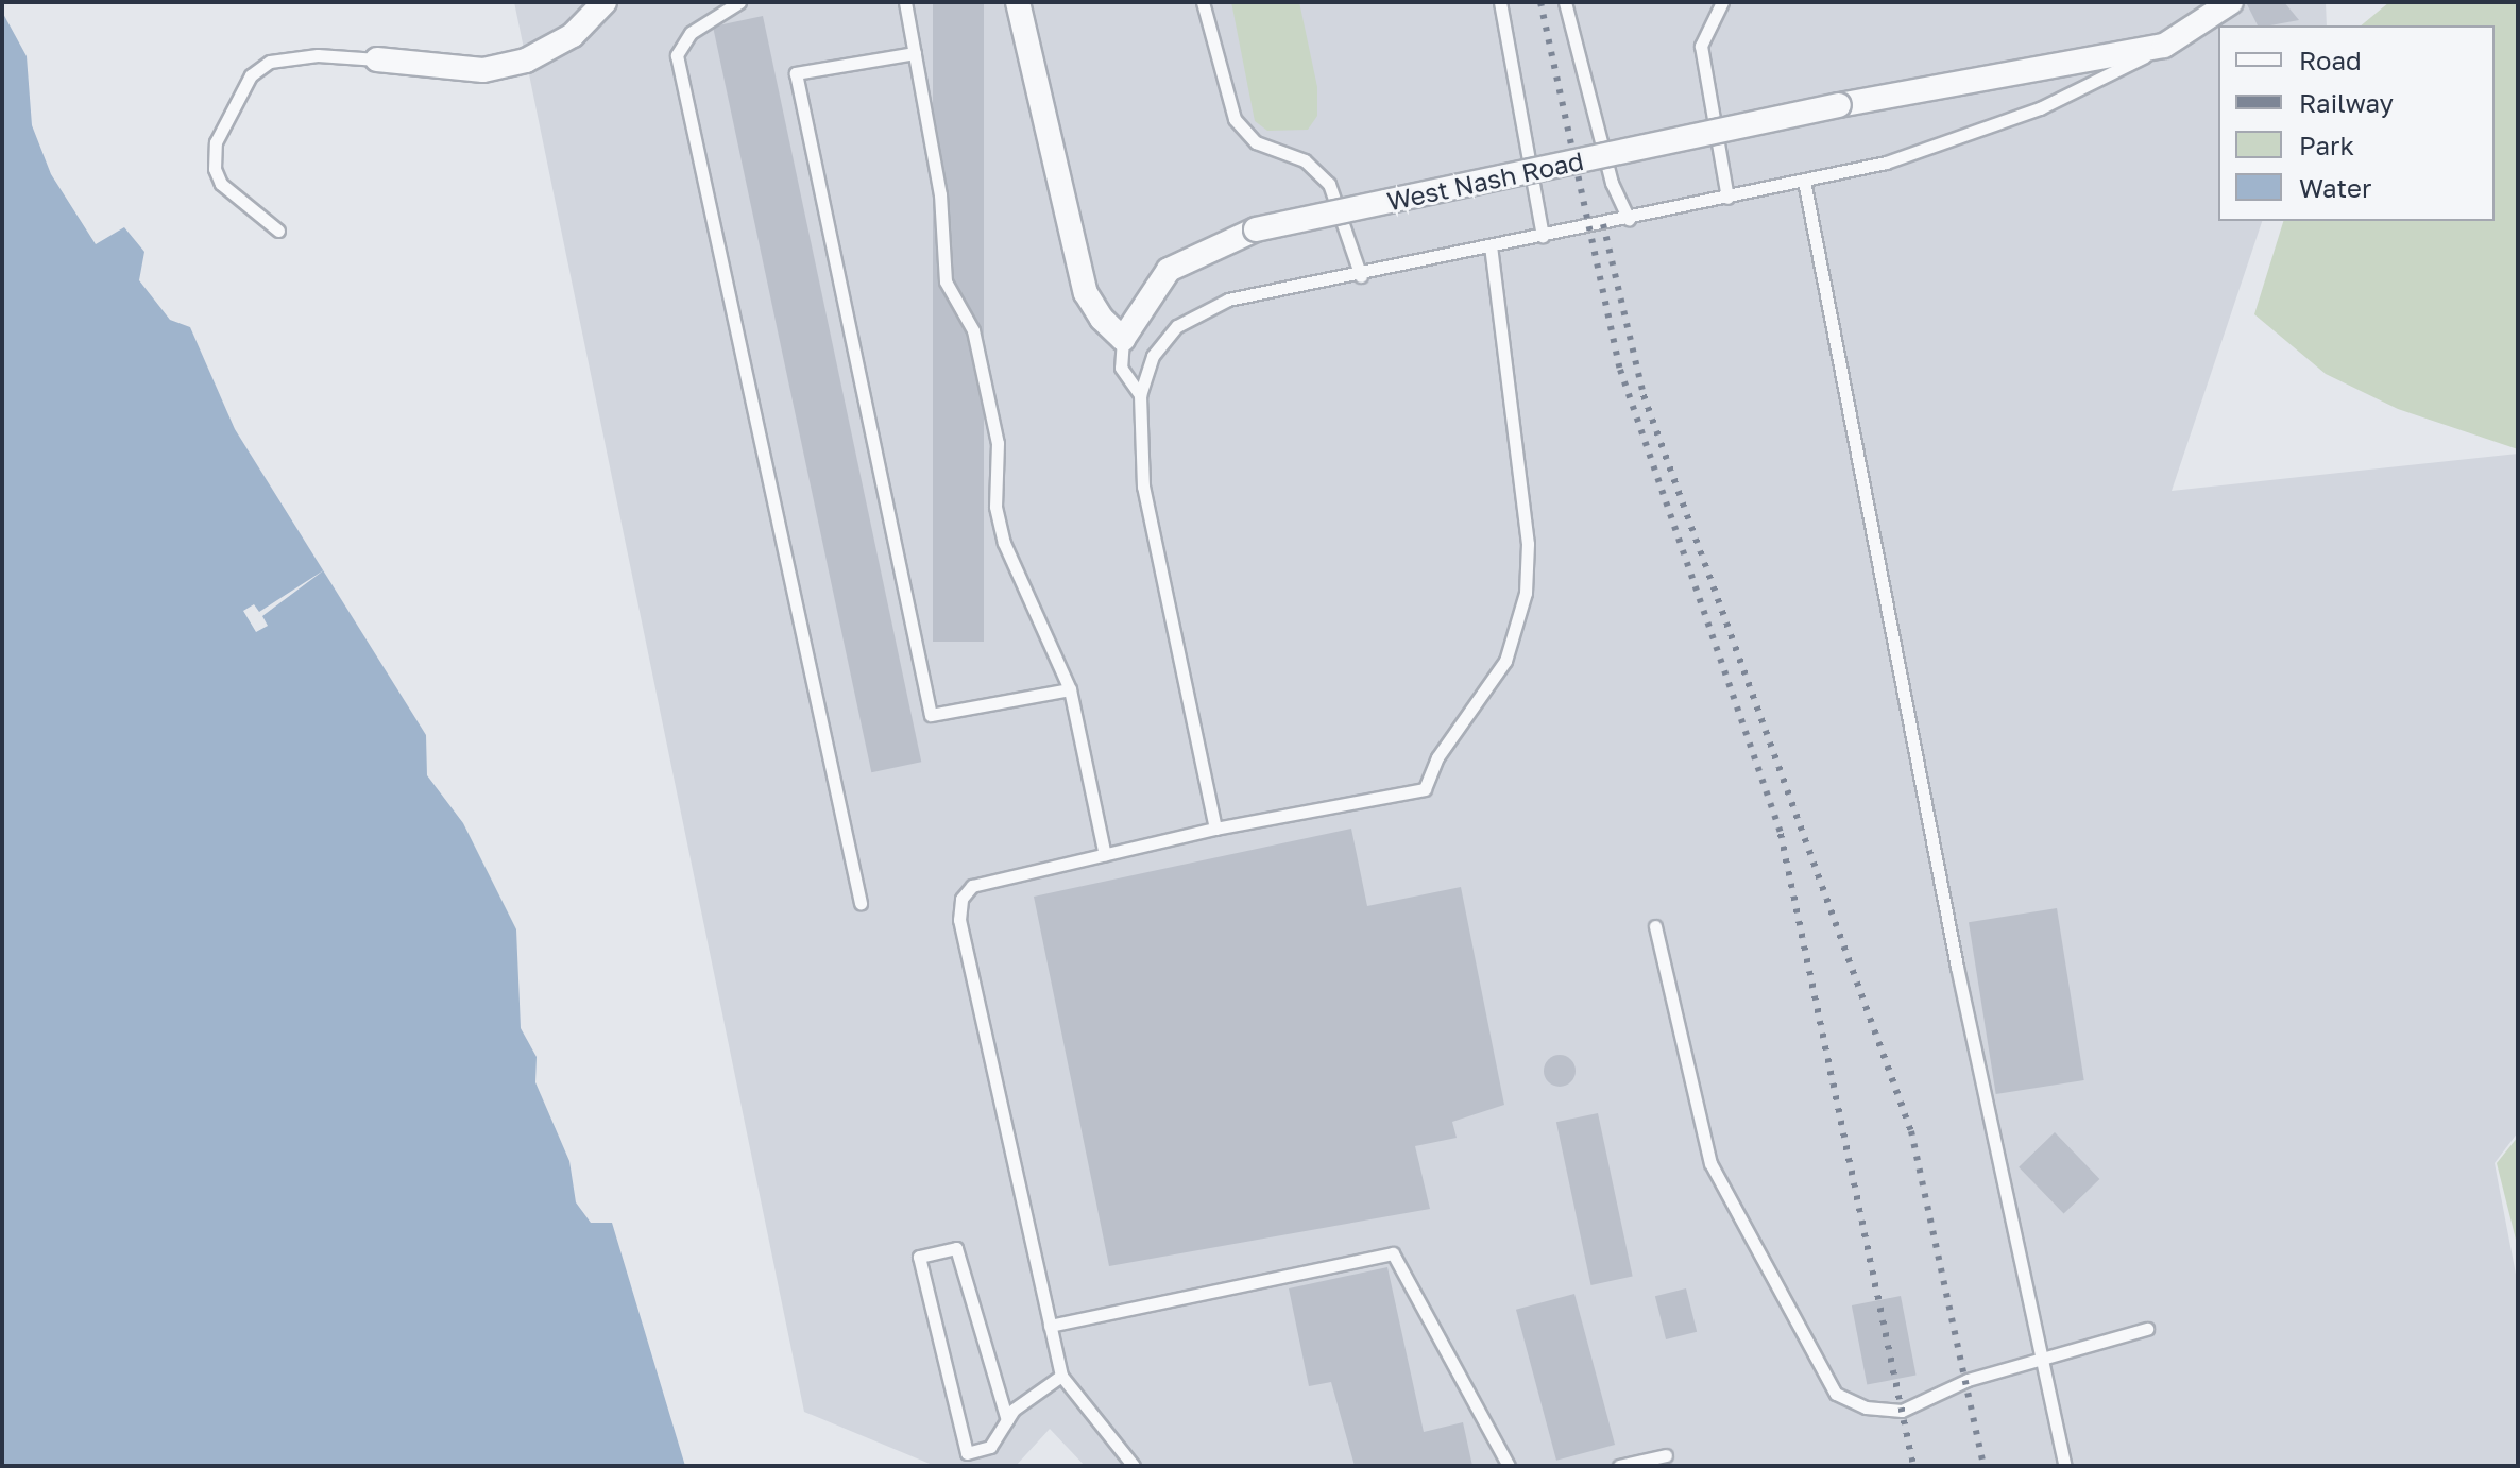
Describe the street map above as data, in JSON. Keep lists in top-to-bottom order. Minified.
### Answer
{"streets":{"street":["West Nash Road"]},"legend":["Road","Railway","Park","Water"]}
